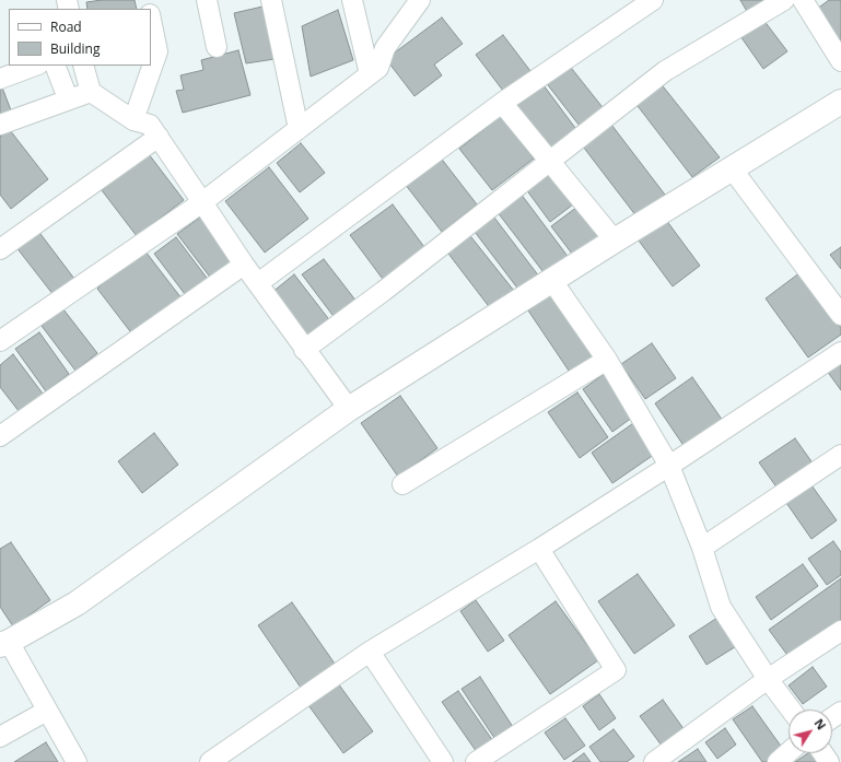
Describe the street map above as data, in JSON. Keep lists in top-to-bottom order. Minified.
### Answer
{"legend":["Road","Building"],"north":"top right"}
